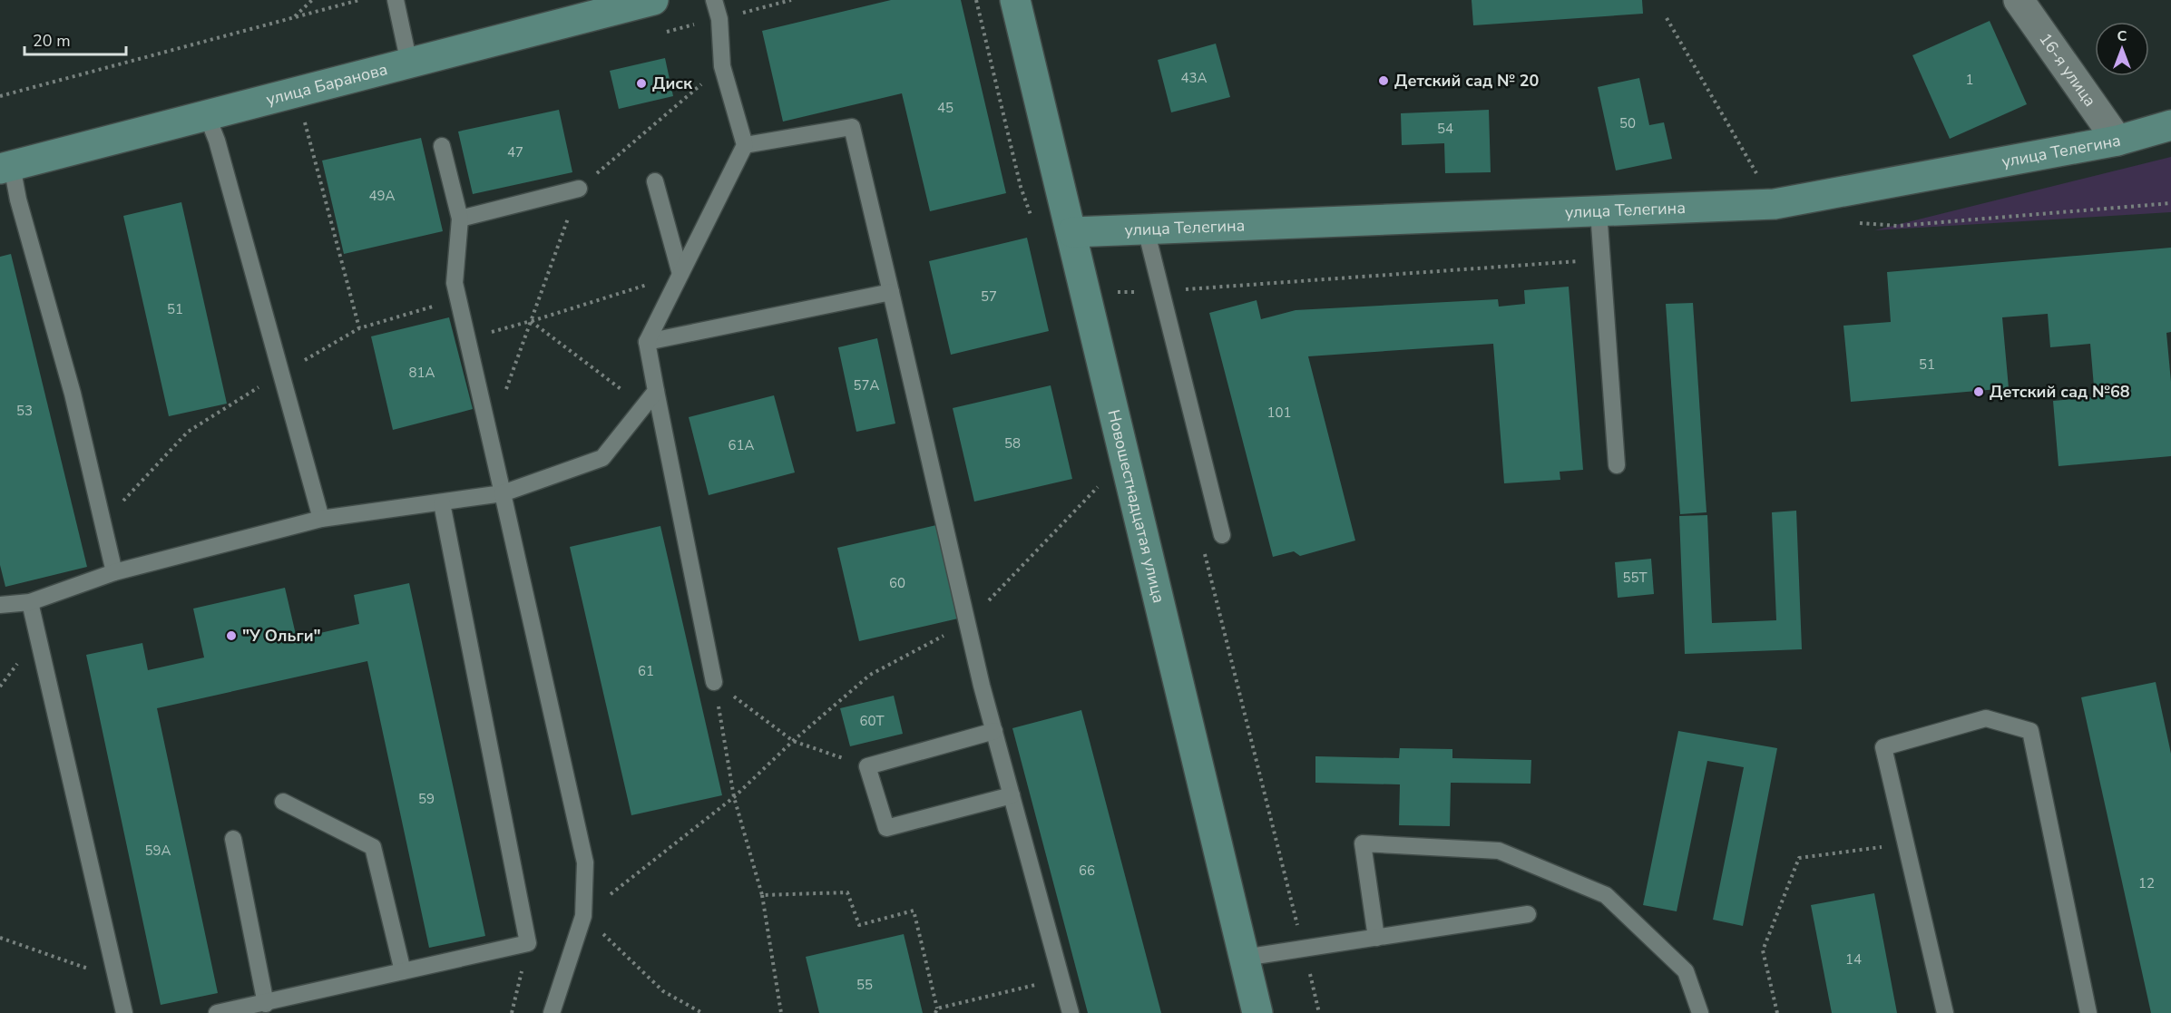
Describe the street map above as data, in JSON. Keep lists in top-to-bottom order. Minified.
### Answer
{"streets":{"street":["16-я улица","улица Баранова","улица Телегина","Новошестнадцатая улица"]},"crossings":[["16-я улица","улица Телегина"],["улица Телегина","Новошестнадцатая улица"]],"places":["Детский сад № 20","Диск","Детский сад №68","\"У Ольги\""],"house_numbers":["43А","1","45","50","54","47","49А","57","51","51","81А","57А","53","101","58","61А","55Т","60","61","60Т","59","59А","66","12","14","55"],"scale_bar":"20 m","north":"top"}
